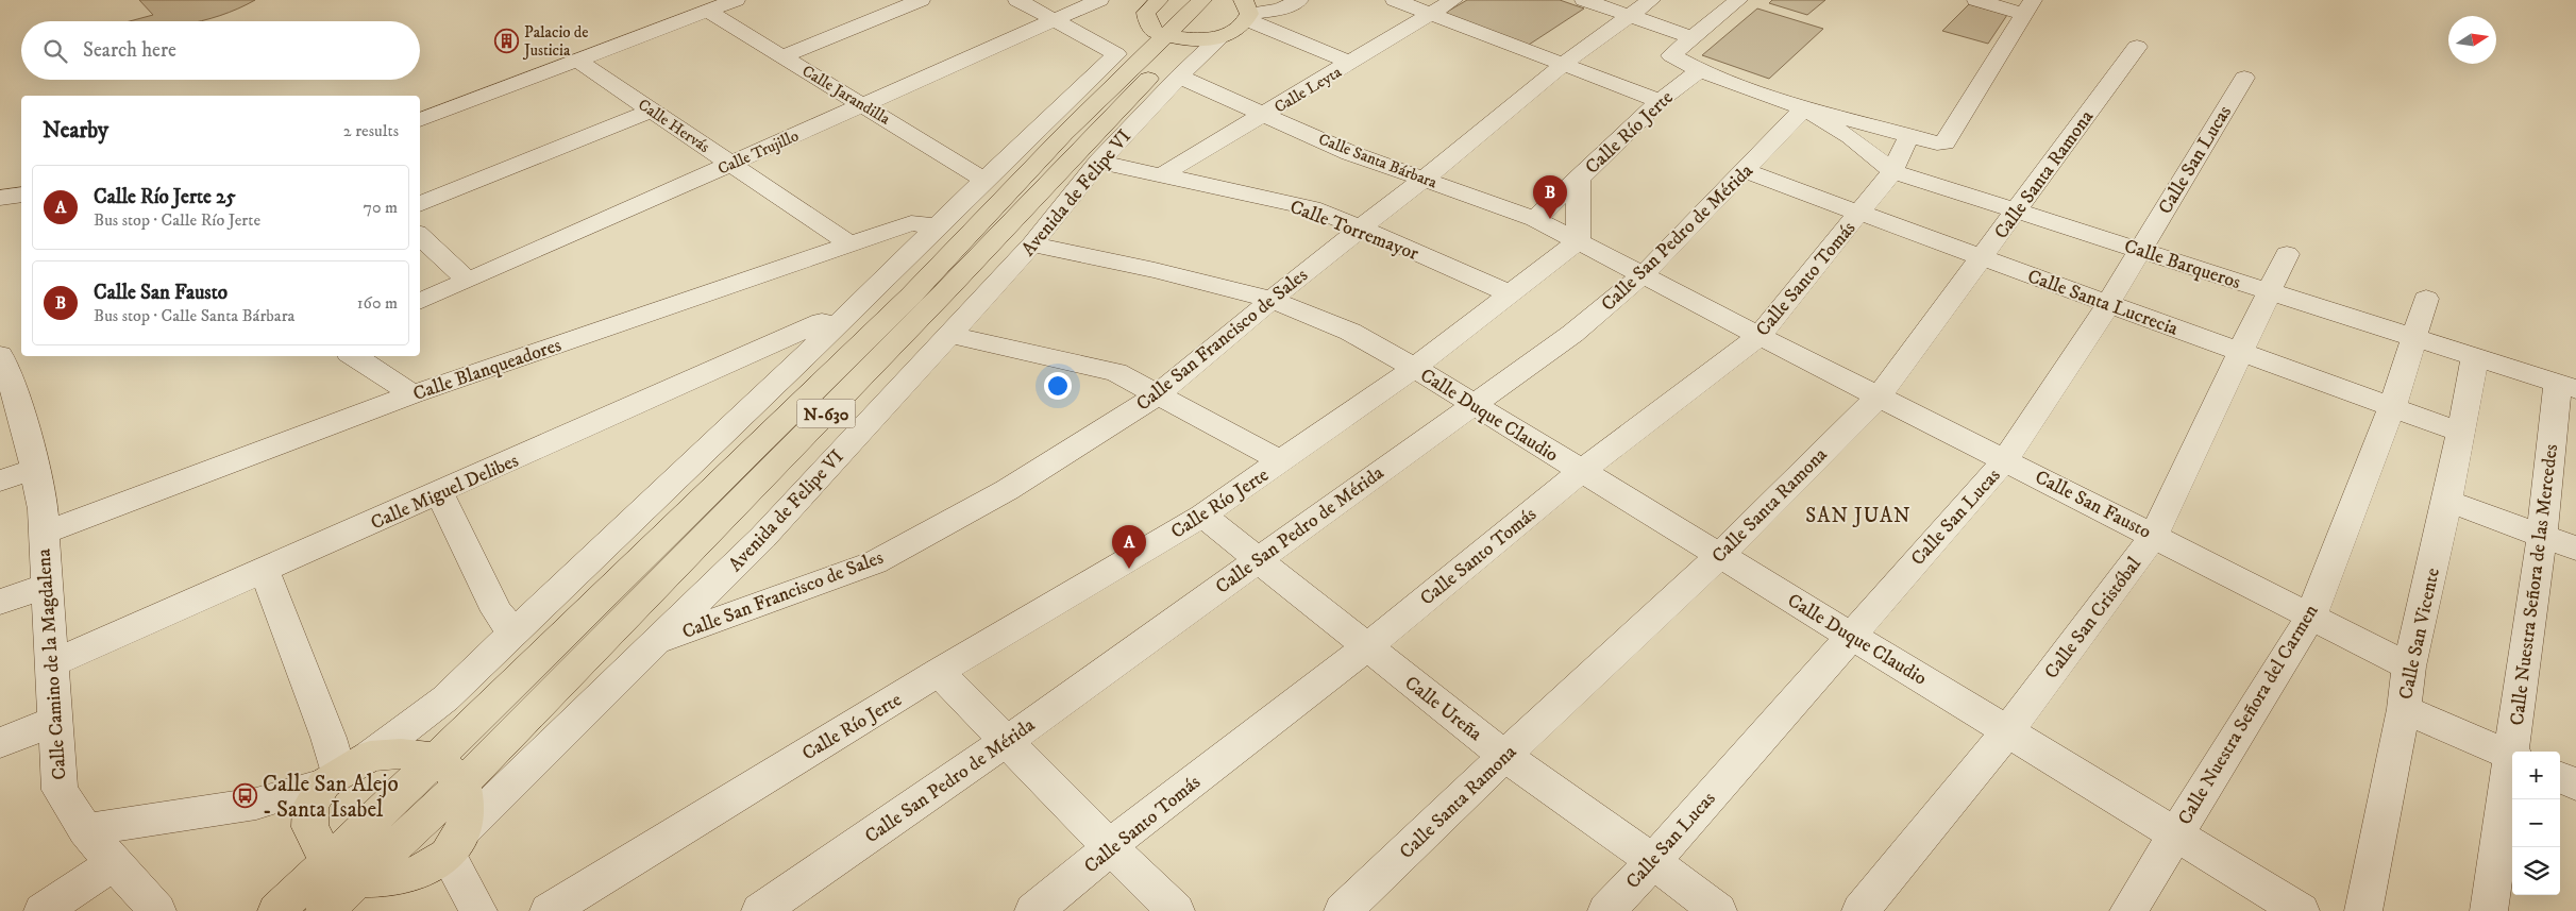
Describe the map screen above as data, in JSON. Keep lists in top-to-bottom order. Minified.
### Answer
{"streets":{"highway":["Avenida de Felipe VI","N-630"],"street":["Calle Leyta","Calle Jarandilla","Calle Hervás","Calle Río Jerte","Calle Trujillo","Calle San Lucas","Calle Santa Bárbara","Calle Santa Ramona","Calle Torremayor","Calle San Pedro de Mérida","Calle Barqueros","Calle Santo Tomás","Calle Santa Lucrecia","Calle San Francisco de Sales","Calle Blanqueadores","Calle Duque Claudio","Calle Miguel Delibes","Calle San Fausto","Calle Nuestra Señora de las Mercedes","Calle San Cristóbal","Calle San Vicente","Calle Camino de la Magdalena","Calle Ureña","Calle Nuestra Señora del Carmen"]},"crossings":[["Calle Leyta","Calle Santa Bárbara"],["Calle Leyta","Calle Torremayor"],["Calle Jarandilla","Calle Trujillo"],["Calle Hervás","Calle Trujillo"],["Calle Hervás","Calle Blanqueadores"],["Calle Río Jerte","Calle Santa Bárbara"],["Calle Río Jerte","Calle Torremayor"],["Calle Río Jerte","Calle Duque Claudio"],["Calle Río Jerte","Calle San Fausto"],["Calle Río Jerte","Calle Ureña"],["Calle San Lucas","Calle Barqueros"],["Calle San Lucas","Calle Santa Lucrecia"],["Calle San Lucas","Calle Duque Claudio"],["Calle San Lucas","Calle San Fausto"],["Calle San Lucas","Calle Ureña"],["Calle Santa Bárbara","Avenida de Felipe VI"],["Calle Santa Bárbara","Calle San Francisco de Sales"],["Calle Santa Bárbara","Calle San Fausto"],["Calle Santa Ramona","Calle Barqueros"],["Calle Santa Ramona","Calle Santa Lucrecia"],["Calle Santa Ramona","Calle Duque Claudio"],["Calle Santa Ramona","Calle San Fausto"],["Calle Santa Ramona","Calle Ureña"],["Avenida de Felipe VI","Calle Torremayor"],["Avenida de Felipe VI","Calle San Francisco de Sales"],["Avenida de Felipe VI","N-630"],["Avenida de Felipe VI","Calle Duque Claudio"],["Calle Torremayor","Calle San Francisco de Sales"],["Calle San Pedro de Mérida","Calle Barqueros"],["Calle San Pedro de Mérida","Calle Santa Lucrecia"],["Calle San Pedro de Mérida","Calle Duque Claudio"],["Calle San Pedro de Mérida","Calle San Fausto"],["Calle San Pedro de Mérida","Calle Ureña"],["Calle Barqueros","Calle Santo Tomás"],["Calle Barqueros","Calle Nuestra Señora de las Mercedes"],["Calle Barqueros","Calle San Cristóbal"],["Calle Barqueros","Calle San Vicente"],["Calle Barqueros","Calle Nuestra Señora del Carmen"],["Calle Santo Tomás","Calle Santa Lucrecia"],["Calle Santo Tomás","Calle Duque Claudio"],["Calle Santo Tomás","Calle San Fausto"],["Calle Santo Tomás","Calle Ureña"],["Calle Santa Lucrecia","Calle San Cristóbal"],["Calle Santa Lucrecia","Calle San Vicente"],["Calle Santa Lucrecia","Calle Nuestra Señora del Carmen"],["Calle San Francisco de Sales","Calle Duque Claudio"],["Calle Blanqueadores","Calle Camino de la Magdalena"],["Calle Duque Claudio","Calle San Cristóbal"],["Calle Duque Claudio","Calle Nuestra Señora del Carmen"],["Calle Miguel Delibes","Calle Camino de la Magdalena"],["Calle San Fausto","Calle San Cristóbal"],["Calle San Fausto","Calle San Vicente"],["Calle San Fausto","Calle Nuestra Señora del Carmen"]],"districts":["SAN JUAN"],"places":{"building":["Palacio de Justicia"],"bus stop":["Calle San Alejo - Santa Isabel"]},"north":"right","page":{"search":"Search here","heading":["Nearby","2 results"],"list":[{"mark":"A","name":"Calle Río Jerte 25","note":"Bus stop · Calle Río Jerte","value":"70 m"},{"mark":"B","name":"Calle San Fausto","note":"Bus stop · Calle Santa Bárbara","value":"160 m"}],"pins":["B","A"],"map_buttons":["+","−"]}}
